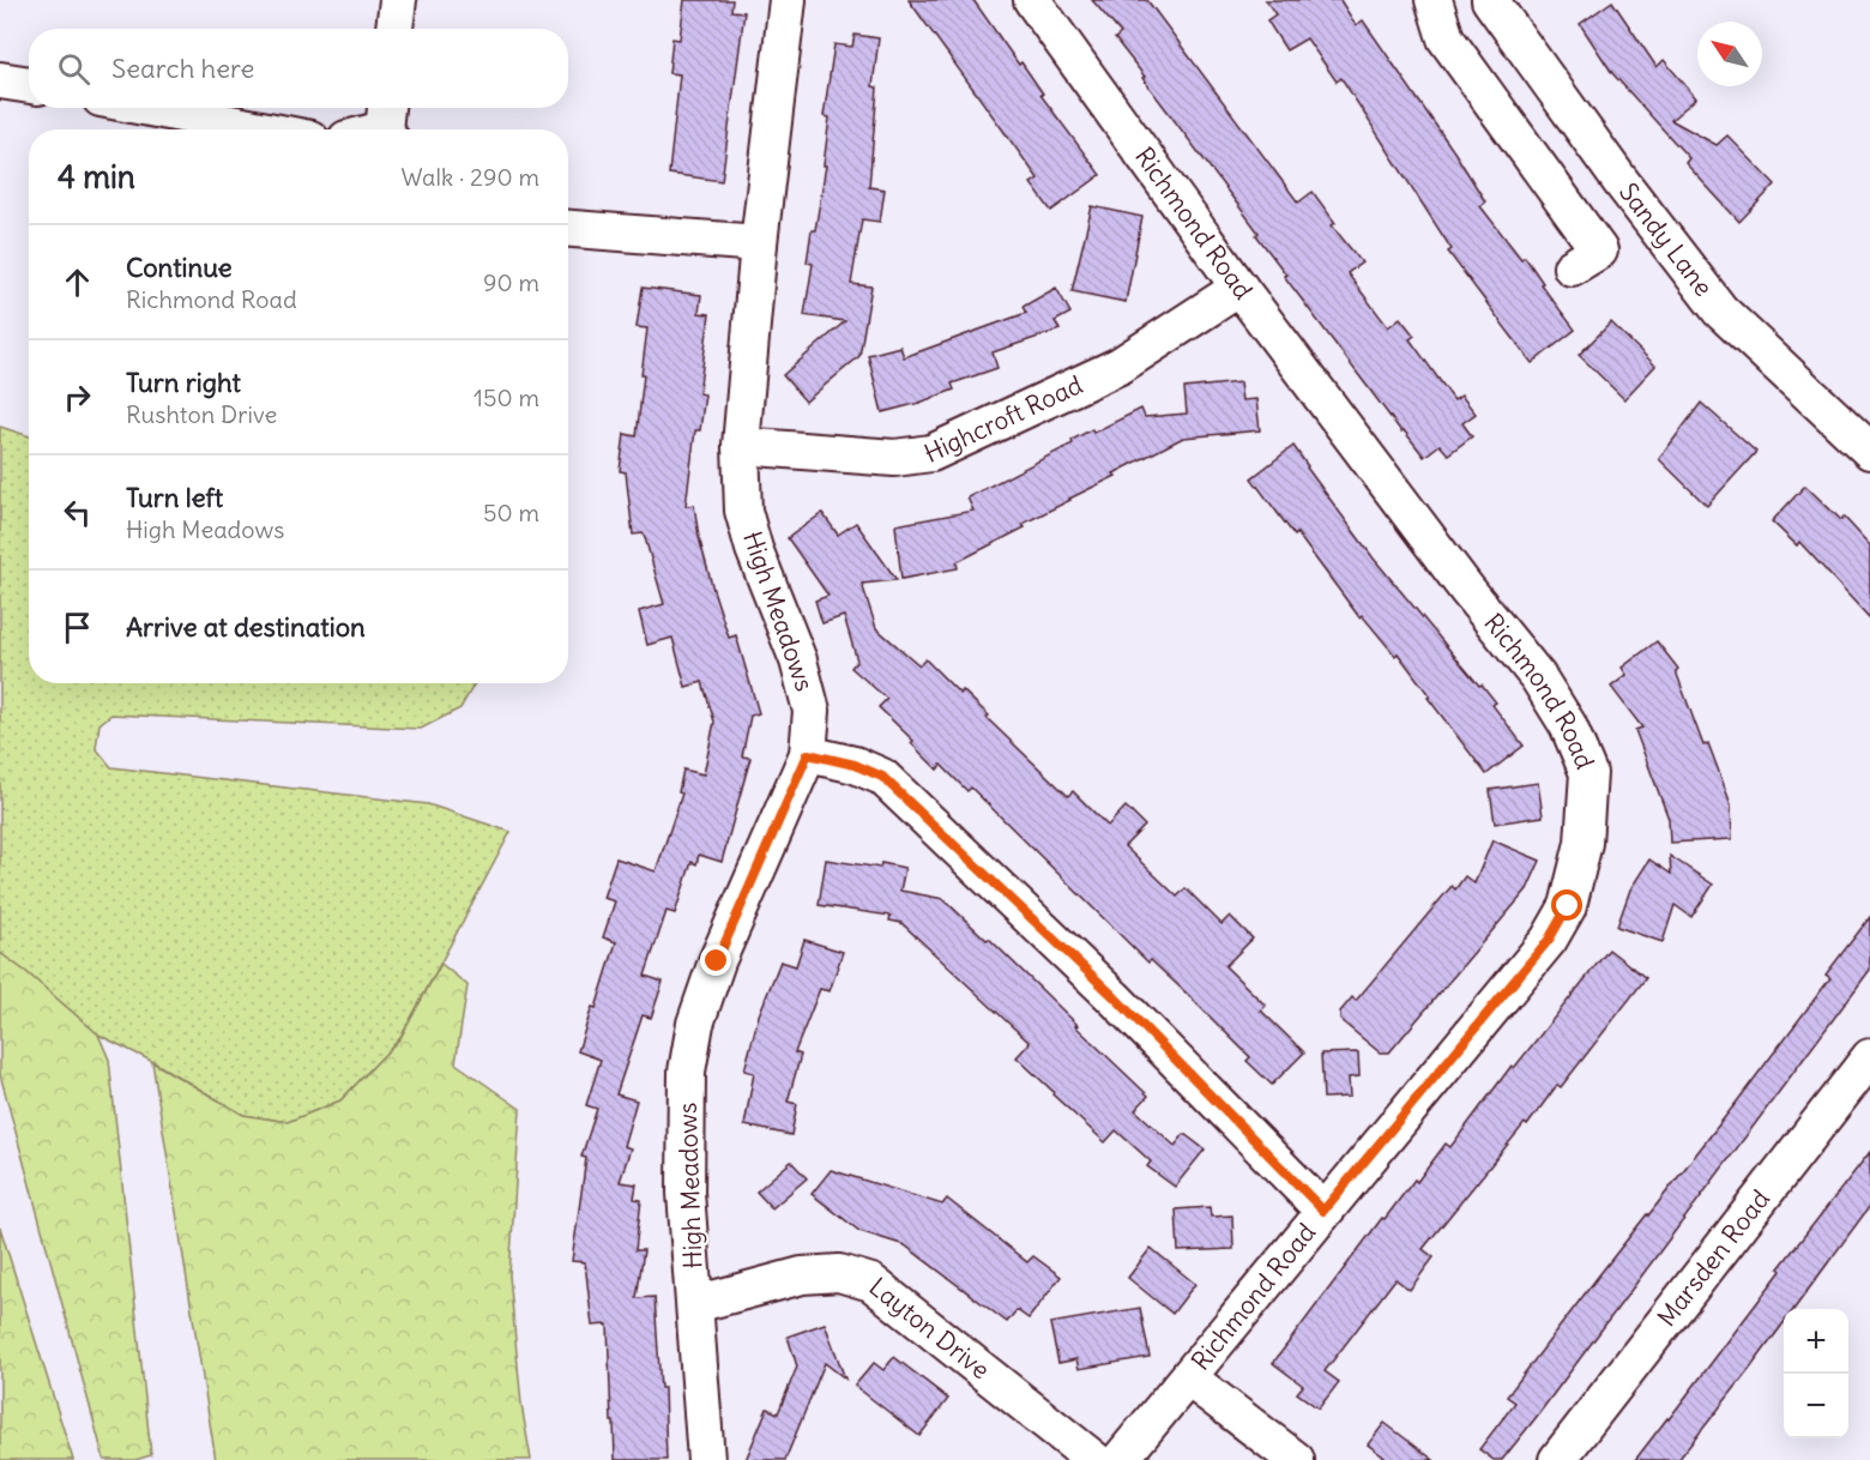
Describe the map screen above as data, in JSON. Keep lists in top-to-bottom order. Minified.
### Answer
{"streets":{"street":["Richmond Road","Sandy Lane","Highcroft Road","High Meadows","Marsden Road","Layton Drive"]},"crossings":[["Richmond Road","Highcroft Road"],["Highcroft Road","High Meadows"],["High Meadows","Layton Drive"]],"north":"top left","page":{"search":"Search here","heading":["4 min","Walk · 290 m"],"list":[["Continue","Richmond Road","90 m"],["Turn right","Rushton Drive","150 m"],["Turn left","High Meadows","50 m"],"Arrive at destination"],"map_buttons":["+","−"]}}
